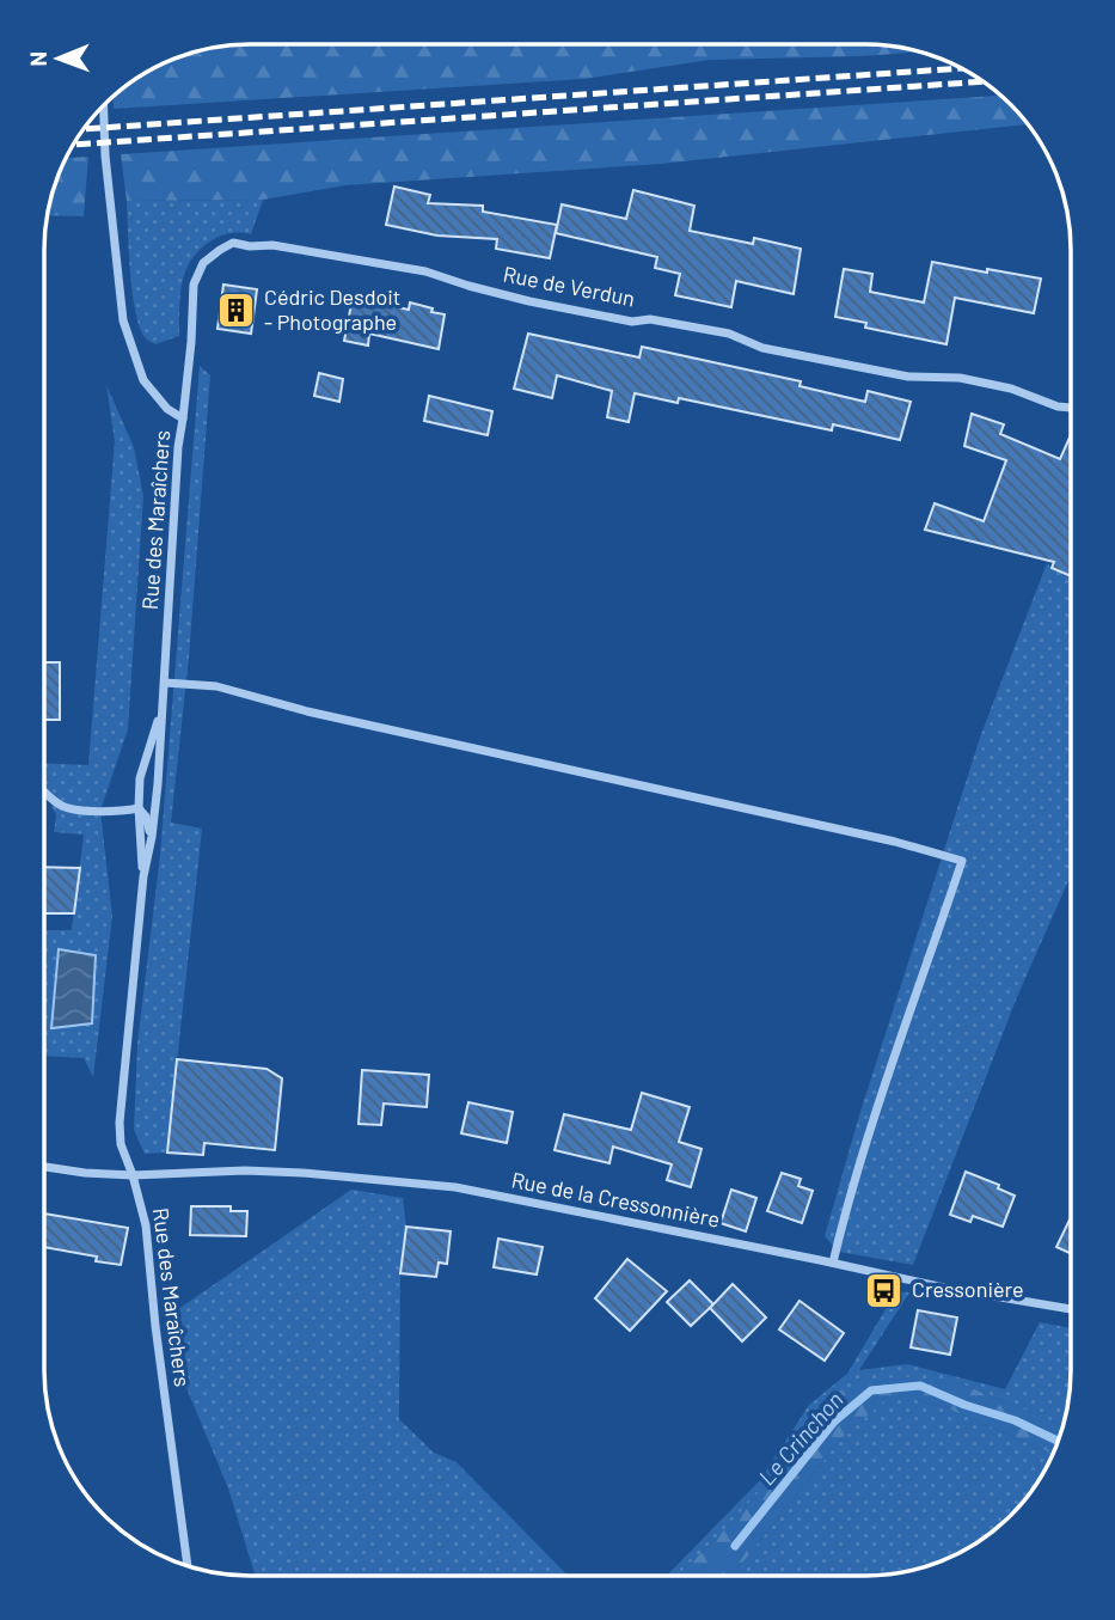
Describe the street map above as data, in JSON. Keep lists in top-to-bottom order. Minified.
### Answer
{"streets":{"street":["Rue de Verdun","Rue des Maraîchers","Rue de la Cressonnière"]},"crossings":[["Rue de Verdun","Rue des Maraîchers"],["Rue des Maraîchers","Rue de la Cressonnière"]],"water":["Le Crinchon"],"places":{"building":["Cédric Desdoit - Photographe"],"bus stop":["Cressonière"]},"north":"left"}
